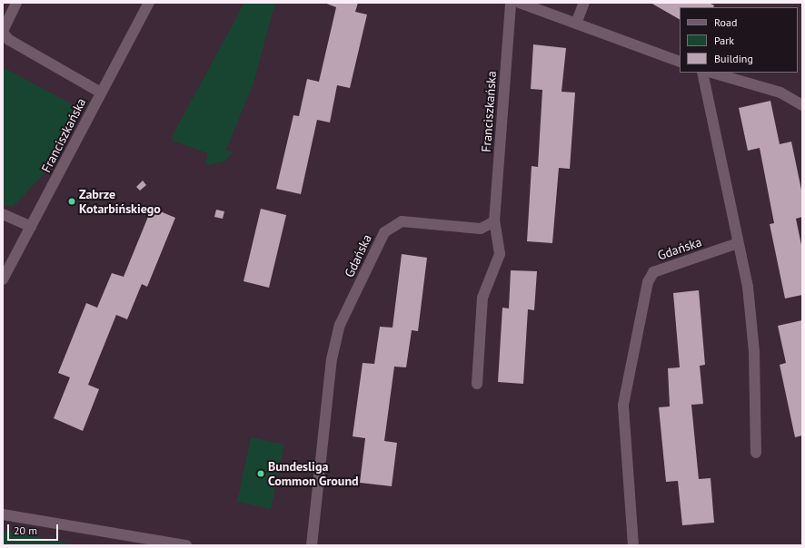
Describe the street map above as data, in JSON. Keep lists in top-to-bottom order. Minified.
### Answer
{"streets":{"street":["Franciszkańska","Gdańska"]},"crossings":[["Franciszkańska","Gdańska"]],"places":["Zabrze Kotarbińskiego","Bundesliga Common Ground"],"legend":["Road","Park","Building"],"scale_bar":"20 m"}
